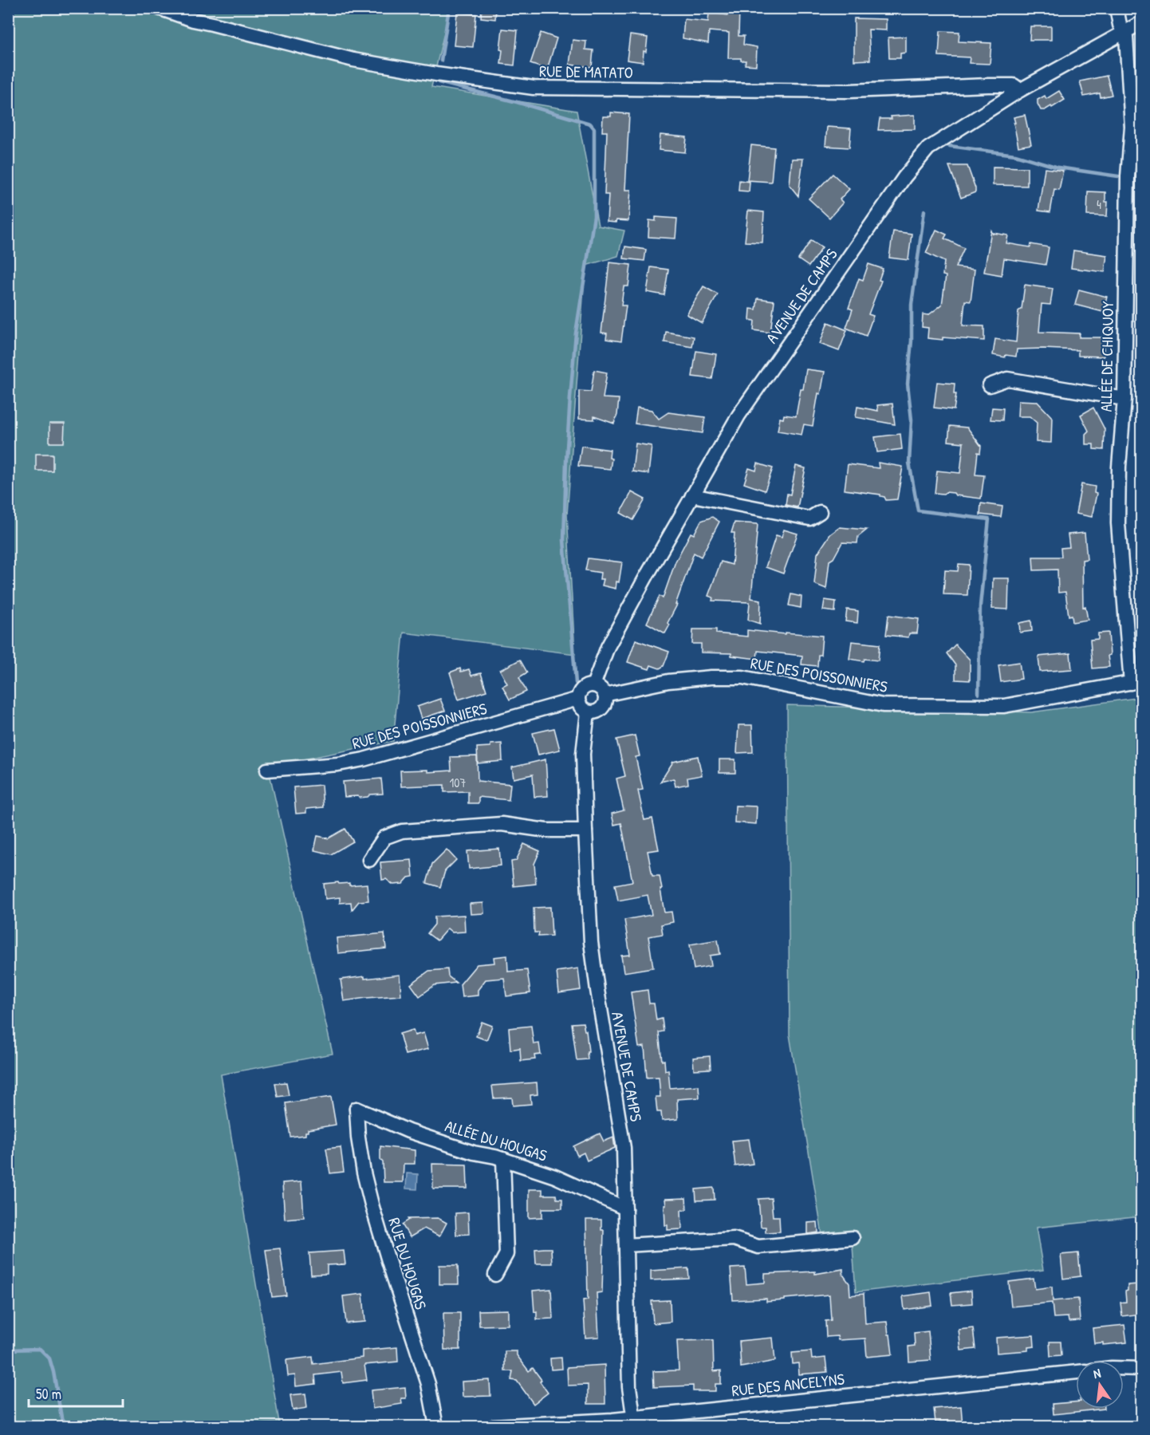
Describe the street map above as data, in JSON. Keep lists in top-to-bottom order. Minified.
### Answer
{"streets":{"street":["RUE DE MATATO","AVENUE DE CAMPS","ALLÉE DE CHIQUOY","RUE DES POISSONNIERS","ALLÉE DU HOUGAS","RUE DU HOUGAS","RUE DES ANCELYNS"]},"crossings":[["RUE DE MATATO","AVENUE DE CAMPS"],["AVENUE DE CAMPS","ALLÉE DE CHIQUOY"],["AVENUE DE CAMPS","RUE DES POISSONNIERS"],["AVENUE DE CAMPS","ALLÉE DU HOUGAS"],["AVENUE DE CAMPS","RUE DES ANCELYNS"],["ALLÉE DE CHIQUOY","RUE DES POISSONNIERS"],["ALLÉE DU HOUGAS","RUE DU HOUGAS"]],"house_numbers":["4","107"],"scale_bar":"50 m","north":"top"}
